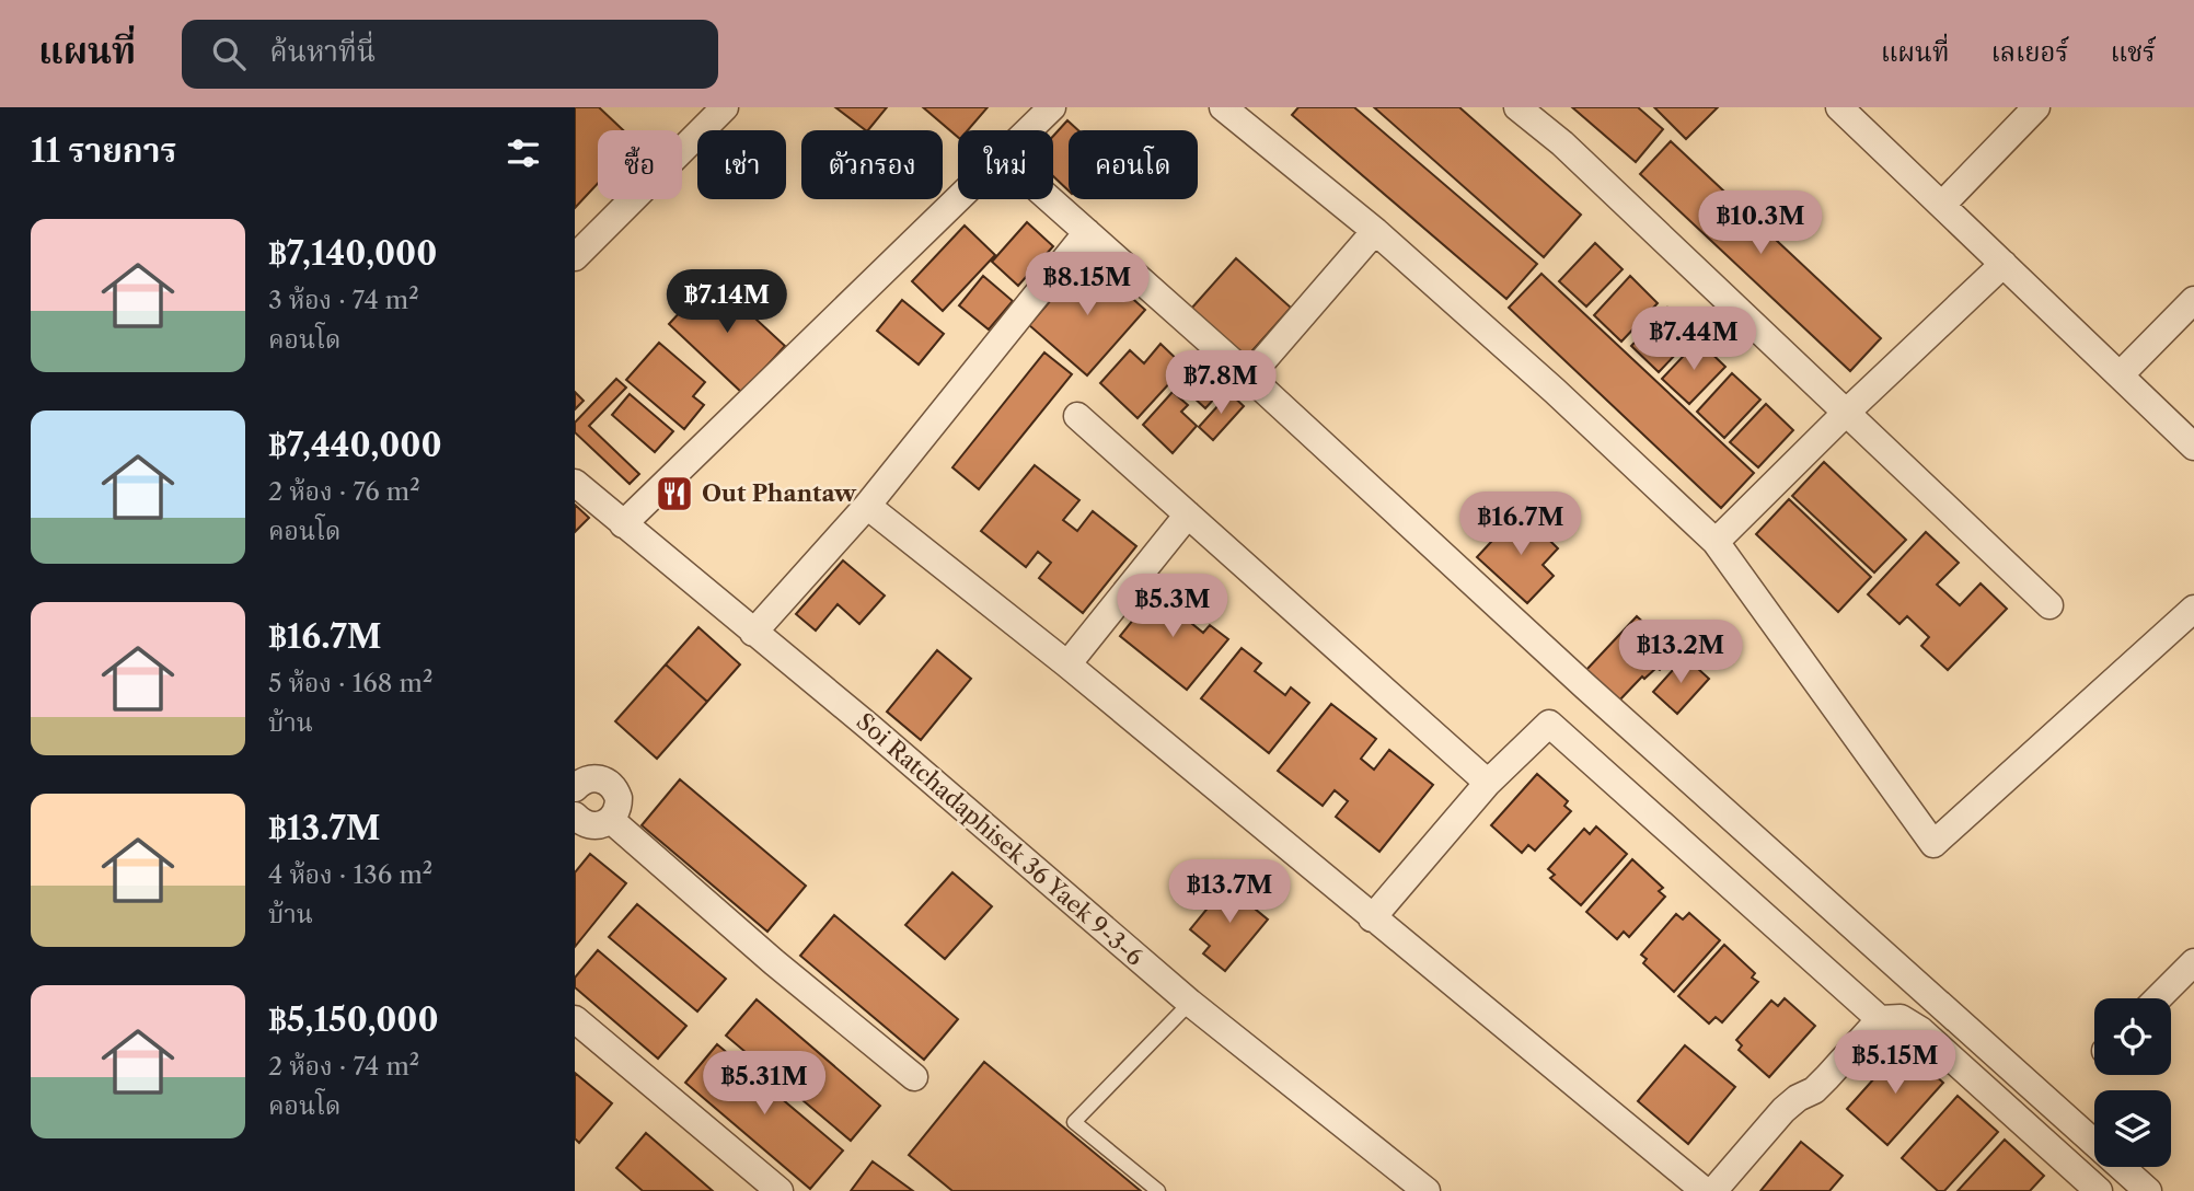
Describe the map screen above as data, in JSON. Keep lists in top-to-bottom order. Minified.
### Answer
{"streets":{"street":["Soi Ratchadaphisek 36 Yaek 9-3-6"]},"places":{"restaurant":["Out Phantaw"]},"page":{"header":"แผนที่","search":"ค้นหาที่นี่","nav":["แผนที่","เลเยอร์","แชร์"],"heading":"11 รายการ","chip":["ซื้อ","เช่า","ตัวกรอง","ใหม่","คอนโด"],"price":["฿10.3M","฿8.15M","฿7.14M","฿7.44M","฿7.8M","฿16.7M","฿5.3M","฿13.2M","฿13.7M","฿5.15M","฿5.31M"],"list":[{"name":"฿7,140,000","note":"3 ห้อง · 74 m² · คอนโด"},{"name":"฿7,440,000","note":"2 ห้อง · 76 m² · คอนโด"},{"name":"฿16.7M","note":"5 ห้อง · 168 m² · บ้าน"},{"name":"฿13.7M","note":"4 ห้อง · 136 m² · บ้าน"},{"name":"฿5,150,000","note":"2 ห้อง · 74 m² · คอนโด"}]}}
